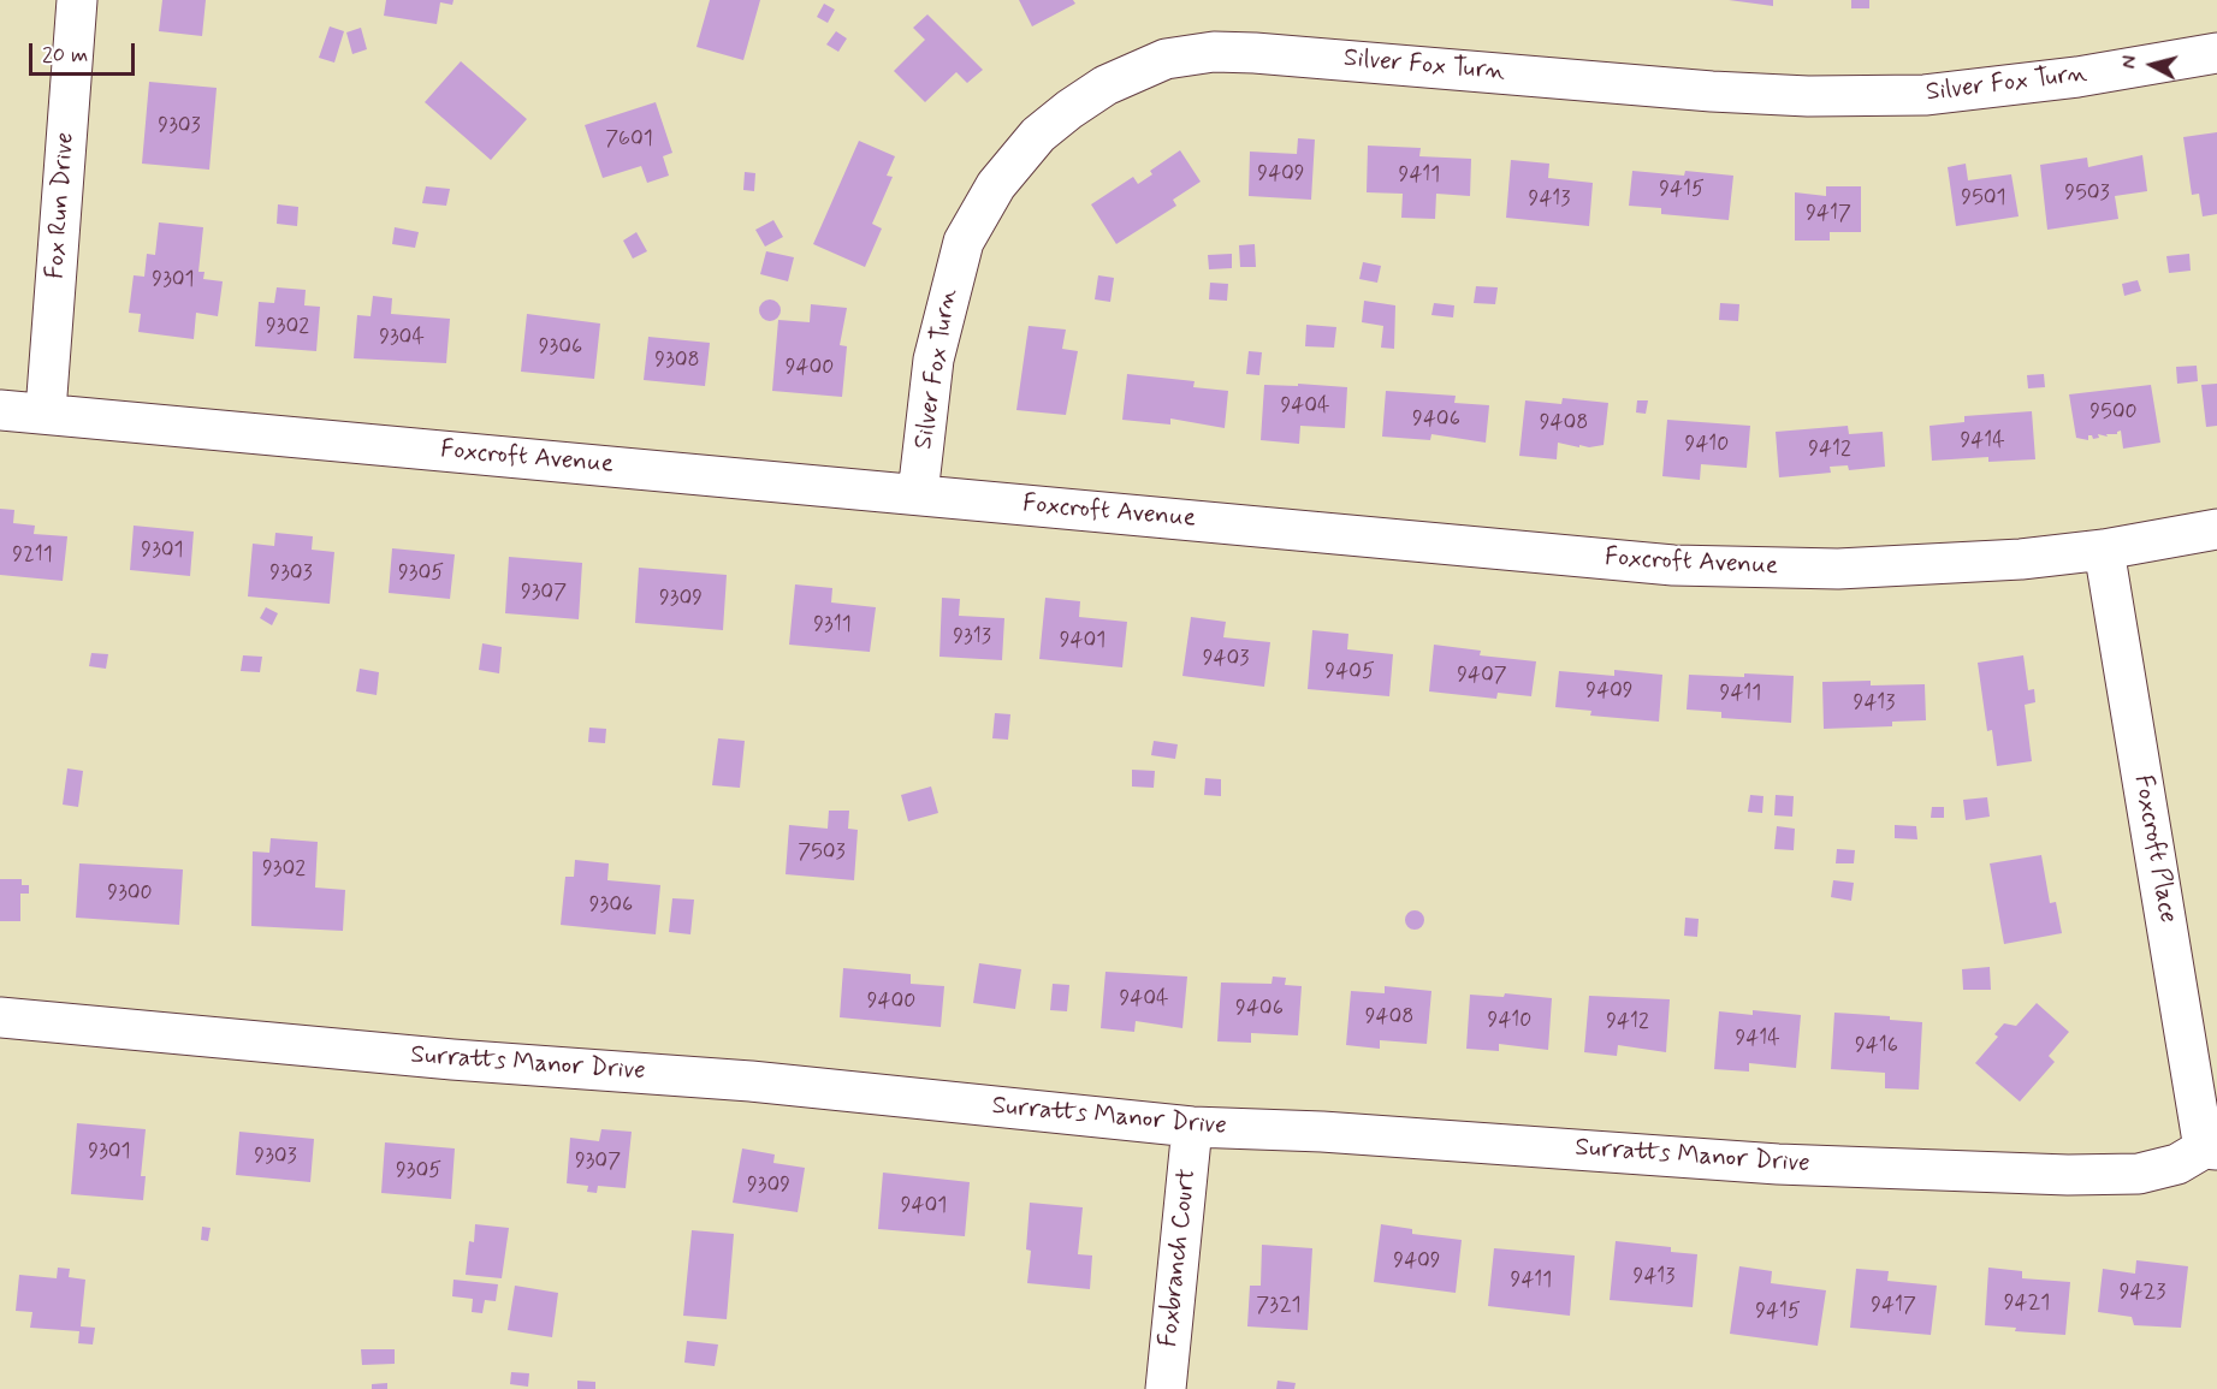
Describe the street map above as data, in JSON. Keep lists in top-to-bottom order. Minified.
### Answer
{"streets":{"street":["Silver Fox Turn","Fox Run Drive","Foxcroft Avenue","Foxcroft Place","Surratts Manor Drive","Foxbranch Court"]},"crossings":[["Silver Fox Turn","Foxcroft Avenue"],["Fox Run Drive","Foxcroft Avenue"],["Foxcroft Avenue","Foxcroft Place"],["Foxcroft Place","Surratts Manor Drive"],["Surratts Manor Drive","Foxbranch Court"]],"house_numbers":["9303","7601","9409","9411","9415","9503","9501","9413","9417","9301","9302","9304","9306","9308","9400","9404","9500","9406","9408","9414","9410","9412","9301","9211","9303","9305","9307","9309","9311","9313","9401","9403","9405","9407","9409","9411","9413","7503","9302","9300","9306","9404","9400","9406","9408","9410","9412","9414","9416","9301","9303","9307","9305","9309","9401","9409","9413","9411","9423","9421","7321","9417","9415"],"scale_bar":"20 m","north":"left"}
